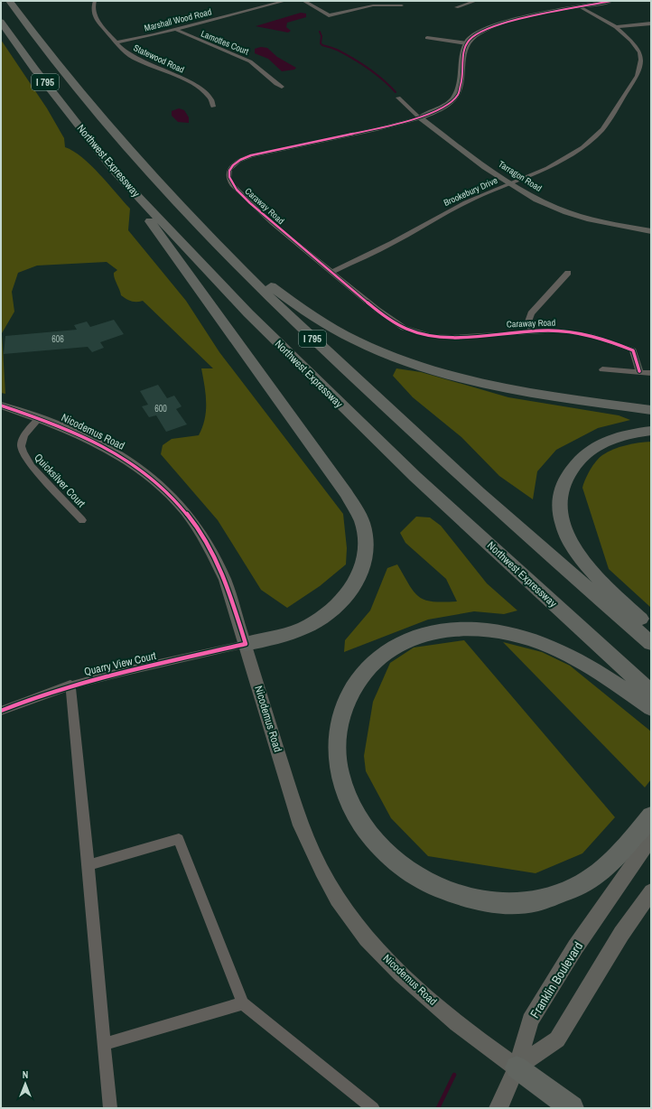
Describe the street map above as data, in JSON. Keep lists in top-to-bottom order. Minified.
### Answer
{"streets":{"highway":["I 795","Northwest Expressway"],"street":["Marshall Wood Road","Lamottes Court","Statewood Road","Tarragon Road","Brookebury Drive","Caraway Road","Nicodemus Road","Quicksilver Court","Quarry View Court","Franklin Boulevard"]},"crossings":[["Marshall Wood Road","Lamottes Court"],["Marshall Wood Road","Statewood Road"],["Tarragon Road","Brookebury Drive"],["Tarragon Road","Caraway Road"],["Brookebury Drive","Caraway Road"],["Nicodemus Road","Quicksilver Court"],["Nicodemus Road","Quarry View Court"],["Nicodemus Road","Franklin Boulevard"]],"house_numbers":["606","600"],"north":"top"}
